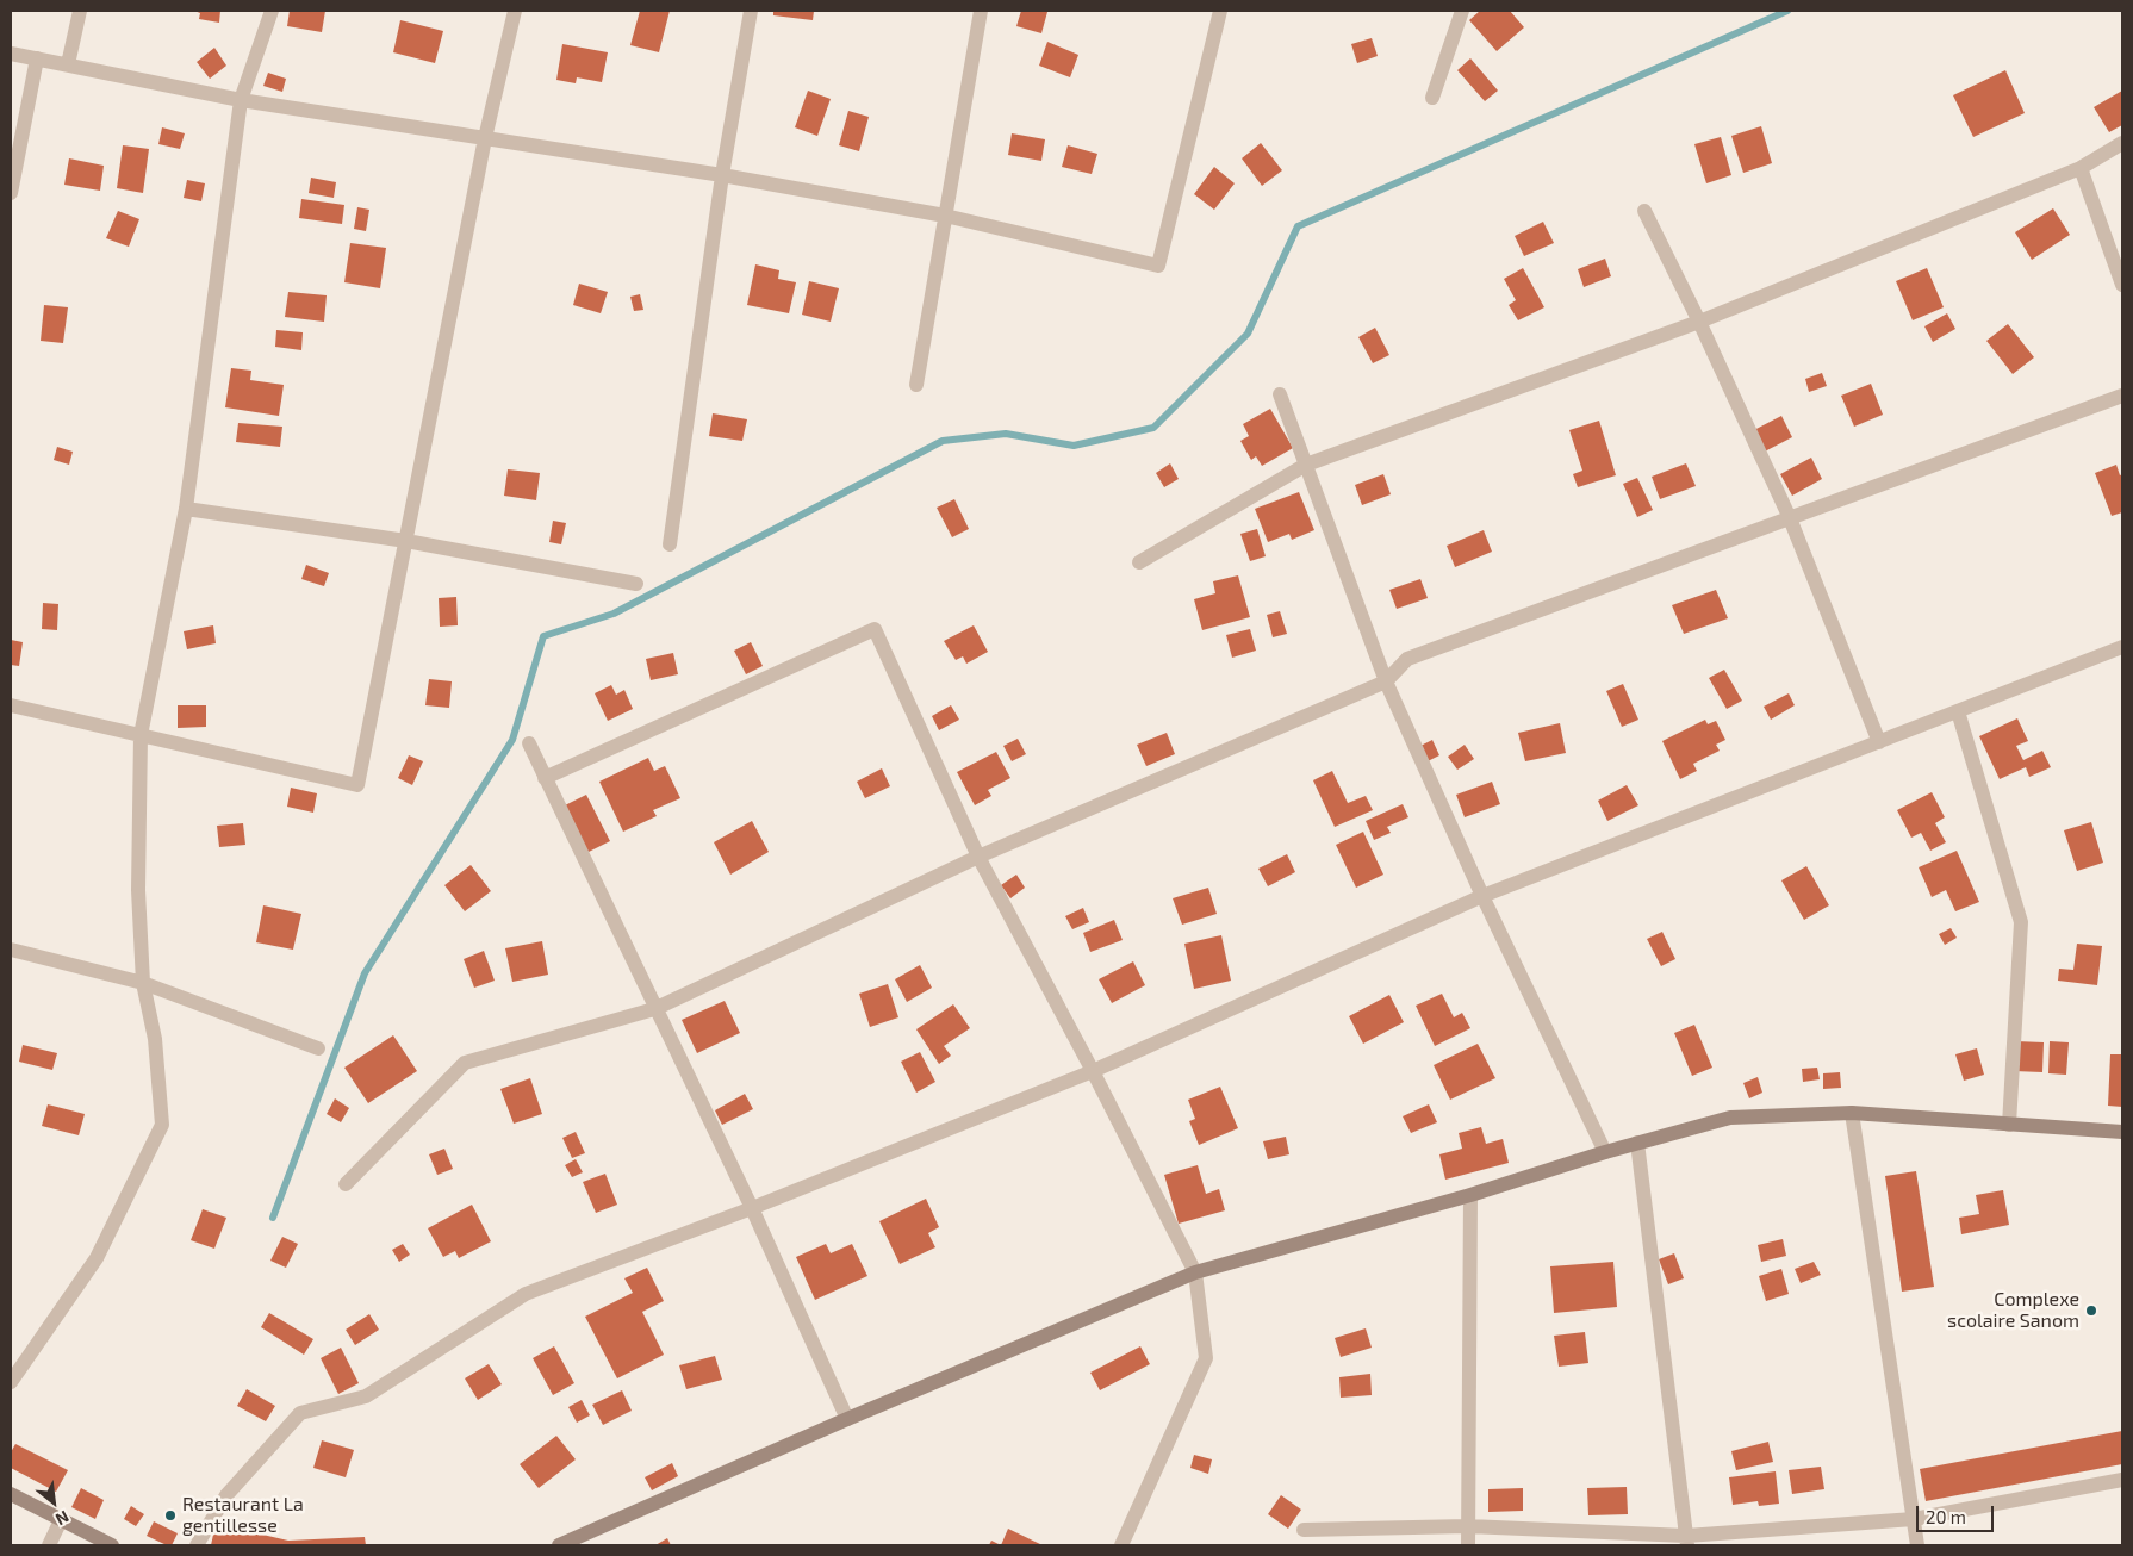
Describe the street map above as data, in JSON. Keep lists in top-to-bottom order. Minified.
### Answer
{"places":["Complexe scolaire Sanom","Restaurant La gentillesse"],"scale_bar":"20 m","north":"bottom right"}
